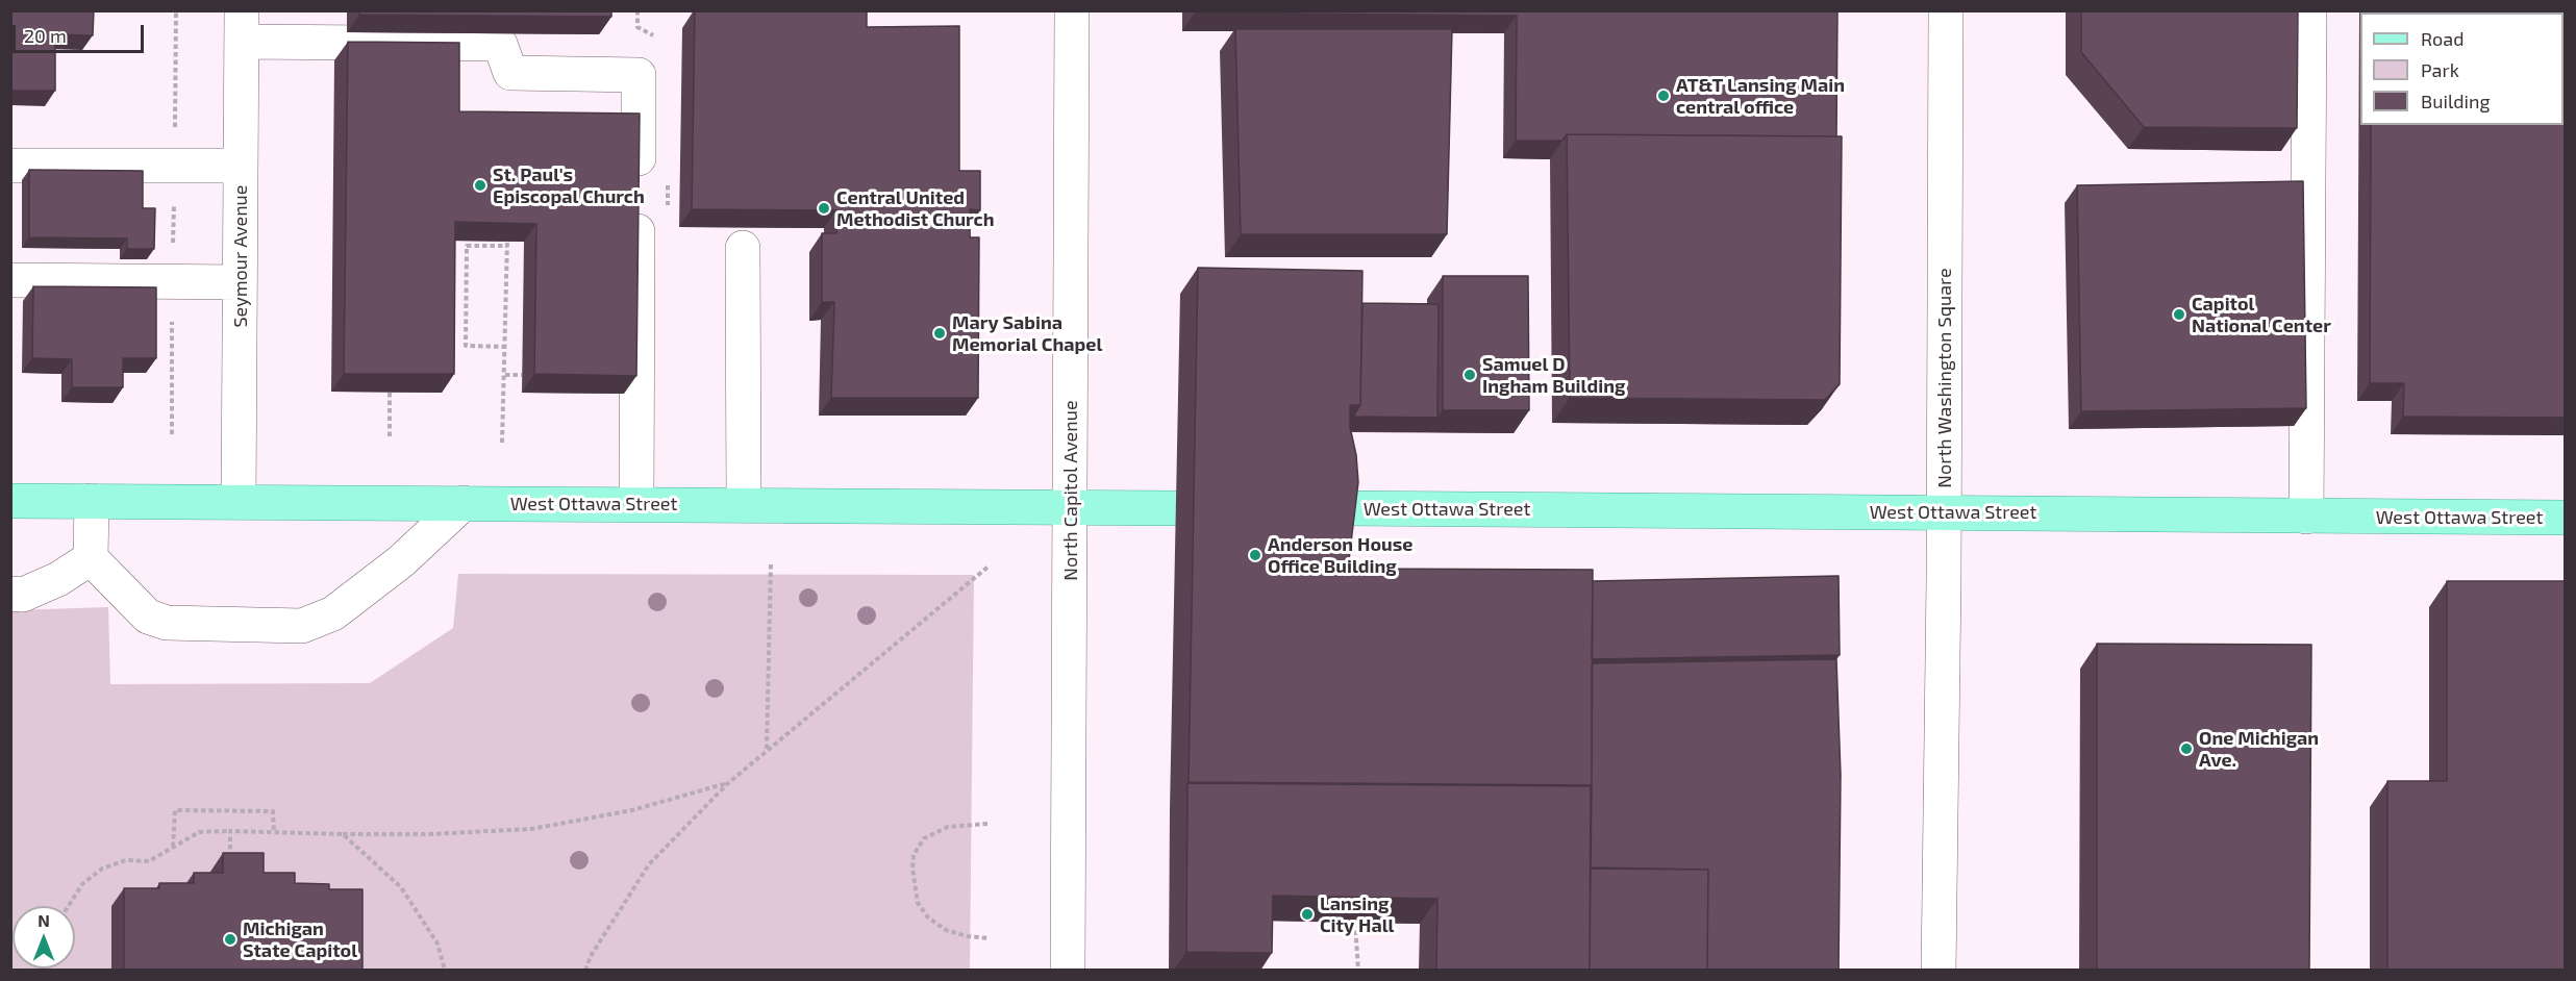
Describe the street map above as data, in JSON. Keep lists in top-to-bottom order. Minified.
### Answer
{"streets":{"main road":["West Ottawa Street"],"street":["Seymour Avenue","North Washington Square","North Capitol Avenue"]},"crossings":[["Seymour Avenue","West Ottawa Street"],["North Washington Square","West Ottawa Street"],["North Capitol Avenue","West Ottawa Street"]],"places":["AT&T Lansing Main central office","St. Paul's Episcopal Church","Central United Methodist Church","Capitol National Center","Mary Sabina Memorial Chapel","Samuel D Ingham Building","Anderson House Office Building","One Michigan Ave.","Lansing City Hall","Michigan State Capitol"],"legend":["Road","Park","Building"],"scale_bar":"20 m","north":"top"}
